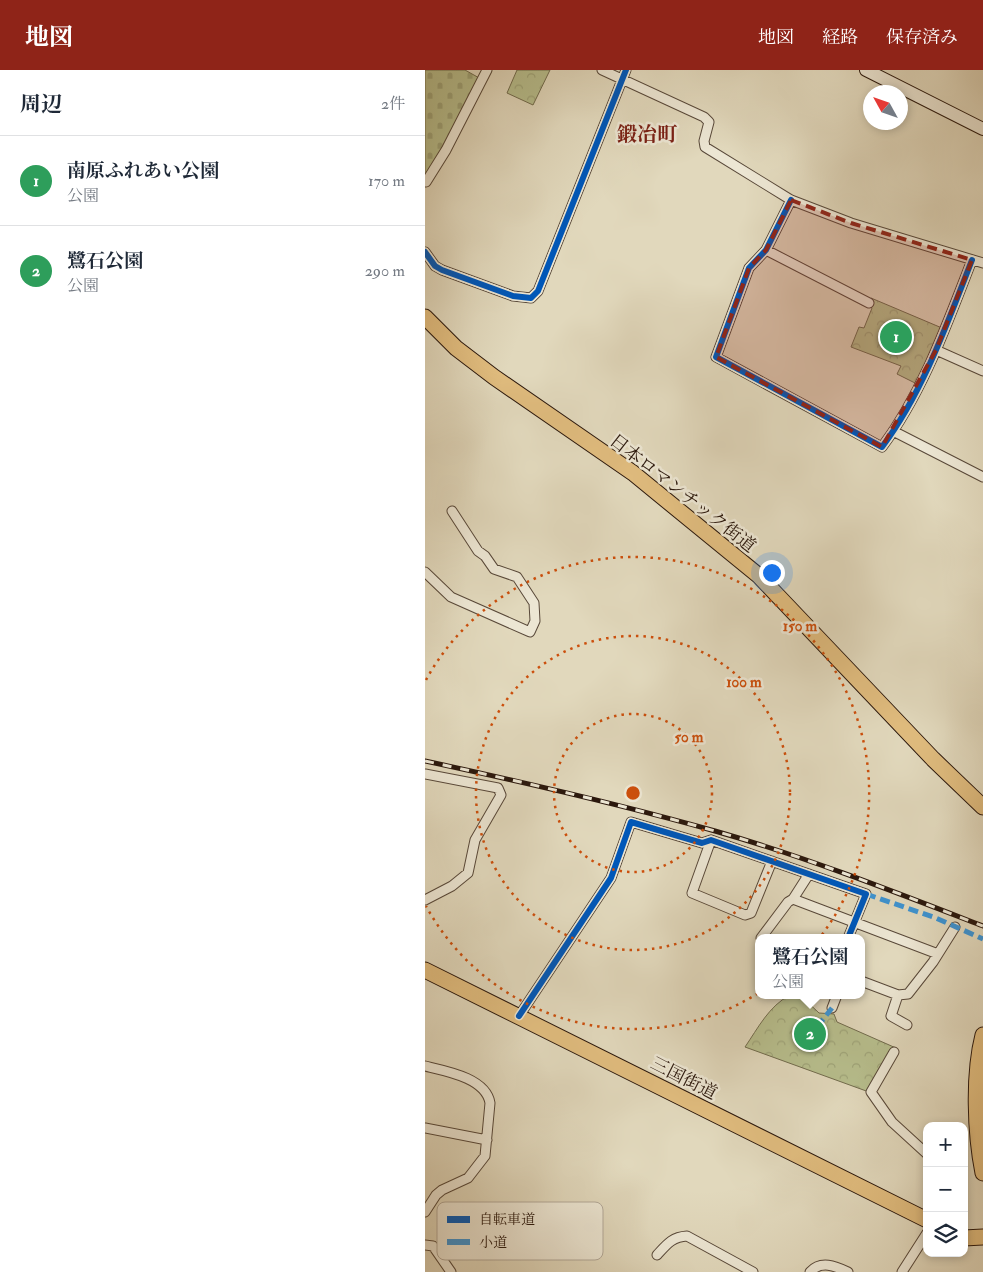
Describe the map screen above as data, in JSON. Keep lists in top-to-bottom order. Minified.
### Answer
{"streets":{"highway":["日本ロマンチック街道","三国街道"]},"districts":["鍛冶町"],"legend":["自転車道","小道"],"north":"top left","page":{"header":"地図","nav":["地図","経路","保存済み"],"heading":["周辺","2件"],"list":[{"mark":"1","name":"南原ふれあい公園","note":"公園","value":"170 m"},{"mark":"2","name":"鷺石公園","note":"公園","value":"290 m"}],"pins":["1","2"],"popup":["鷺石公園","公園"],"map_buttons":["+","−"]},"rings":["150 m","100 m","50 m"]}
